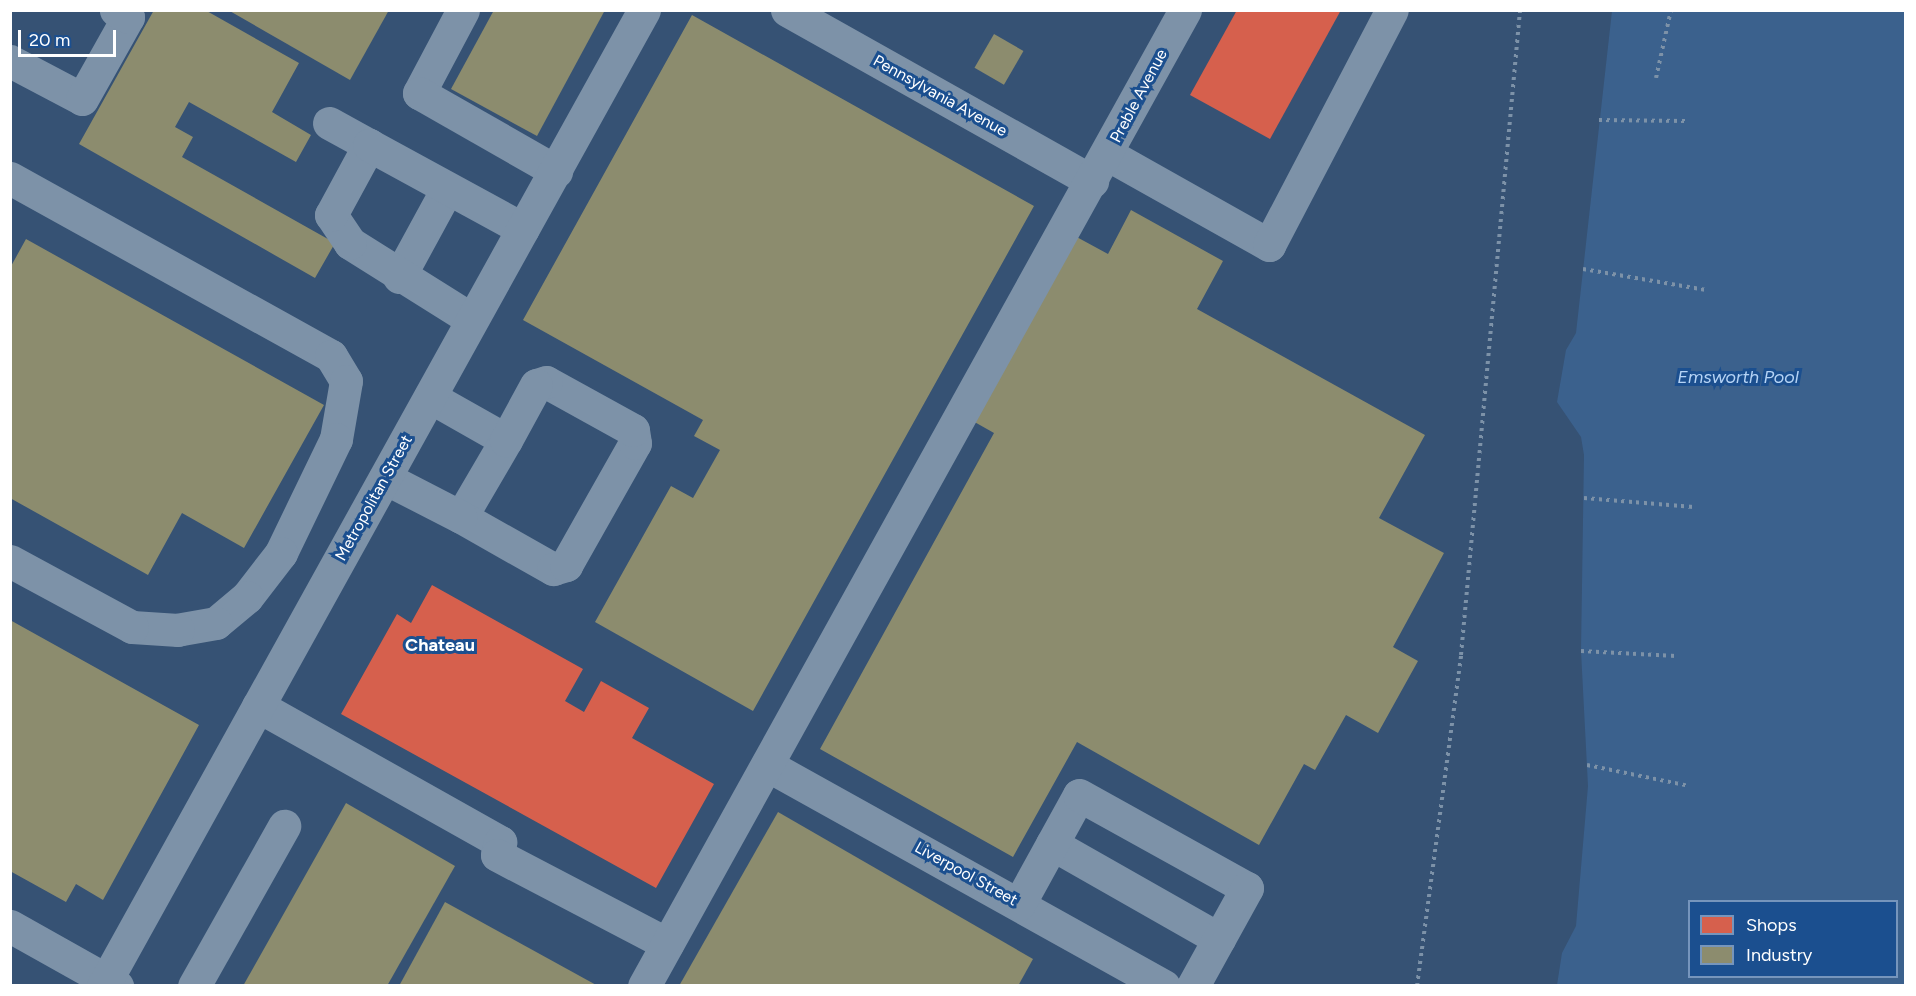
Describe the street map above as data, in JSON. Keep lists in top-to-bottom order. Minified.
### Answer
{"streets":{"street":["Pennsylvania Avenue","Preble Avenue","Metropolitan Street","Liverpool Street"]},"crossings":[["Pennsylvania Avenue","Preble Avenue"],["Preble Avenue","Liverpool Street"]],"districts":["Chateau"],"water":["Emsworth Pool"],"legend":["Shops","Industry"],"scale_bar":"20 m"}
